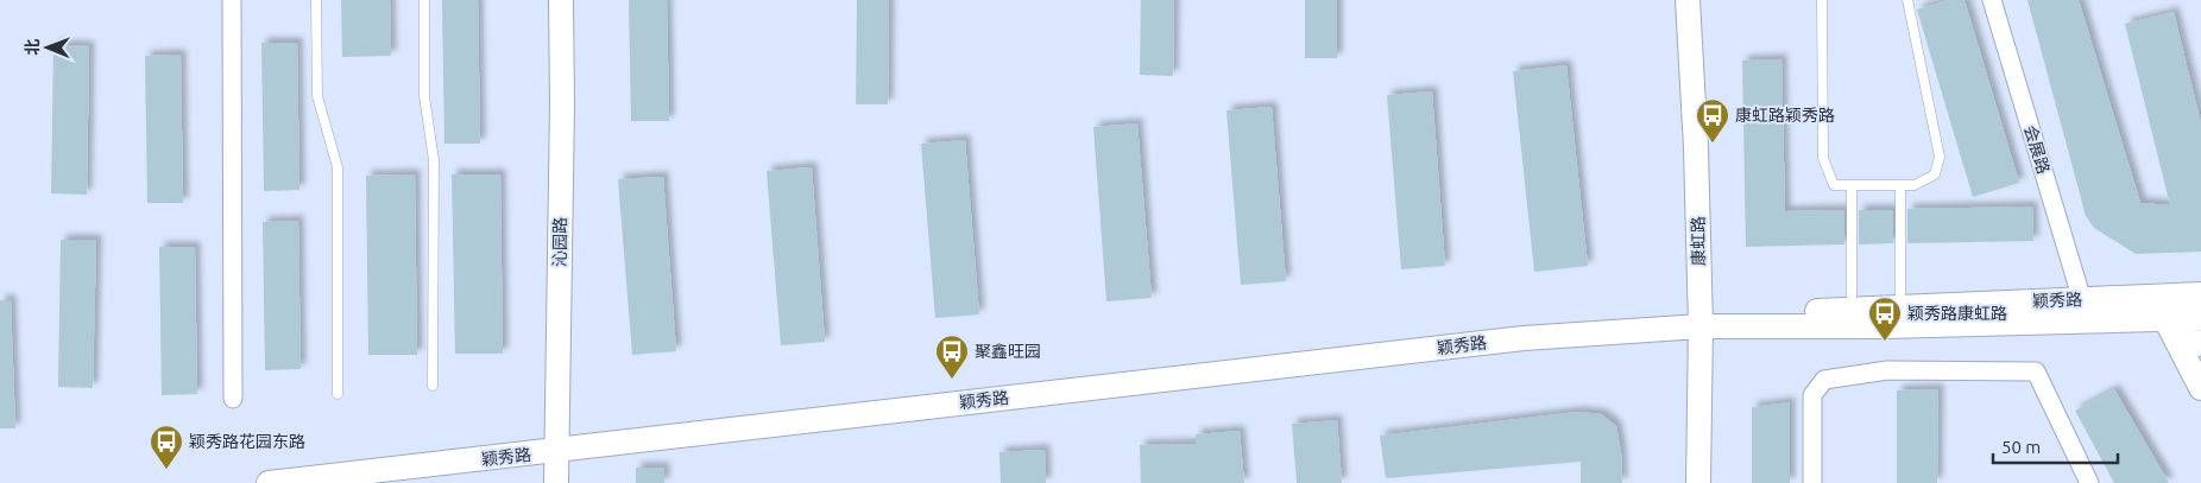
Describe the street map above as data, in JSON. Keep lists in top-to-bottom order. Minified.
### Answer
{"streets":{"main road":["康虹路","沁园路","颖秀路"],"street":["会展路"]},"crossings":[["会展路","颖秀路"],["康虹路","颖秀路"],["沁园路","颖秀路"]],"places":{"bus stop":["康虹路颖秀路","颖秀路康虹路","聚鑫旺园","颖秀路花园东路"]},"scale_bar":"50 m","north":"left"}
